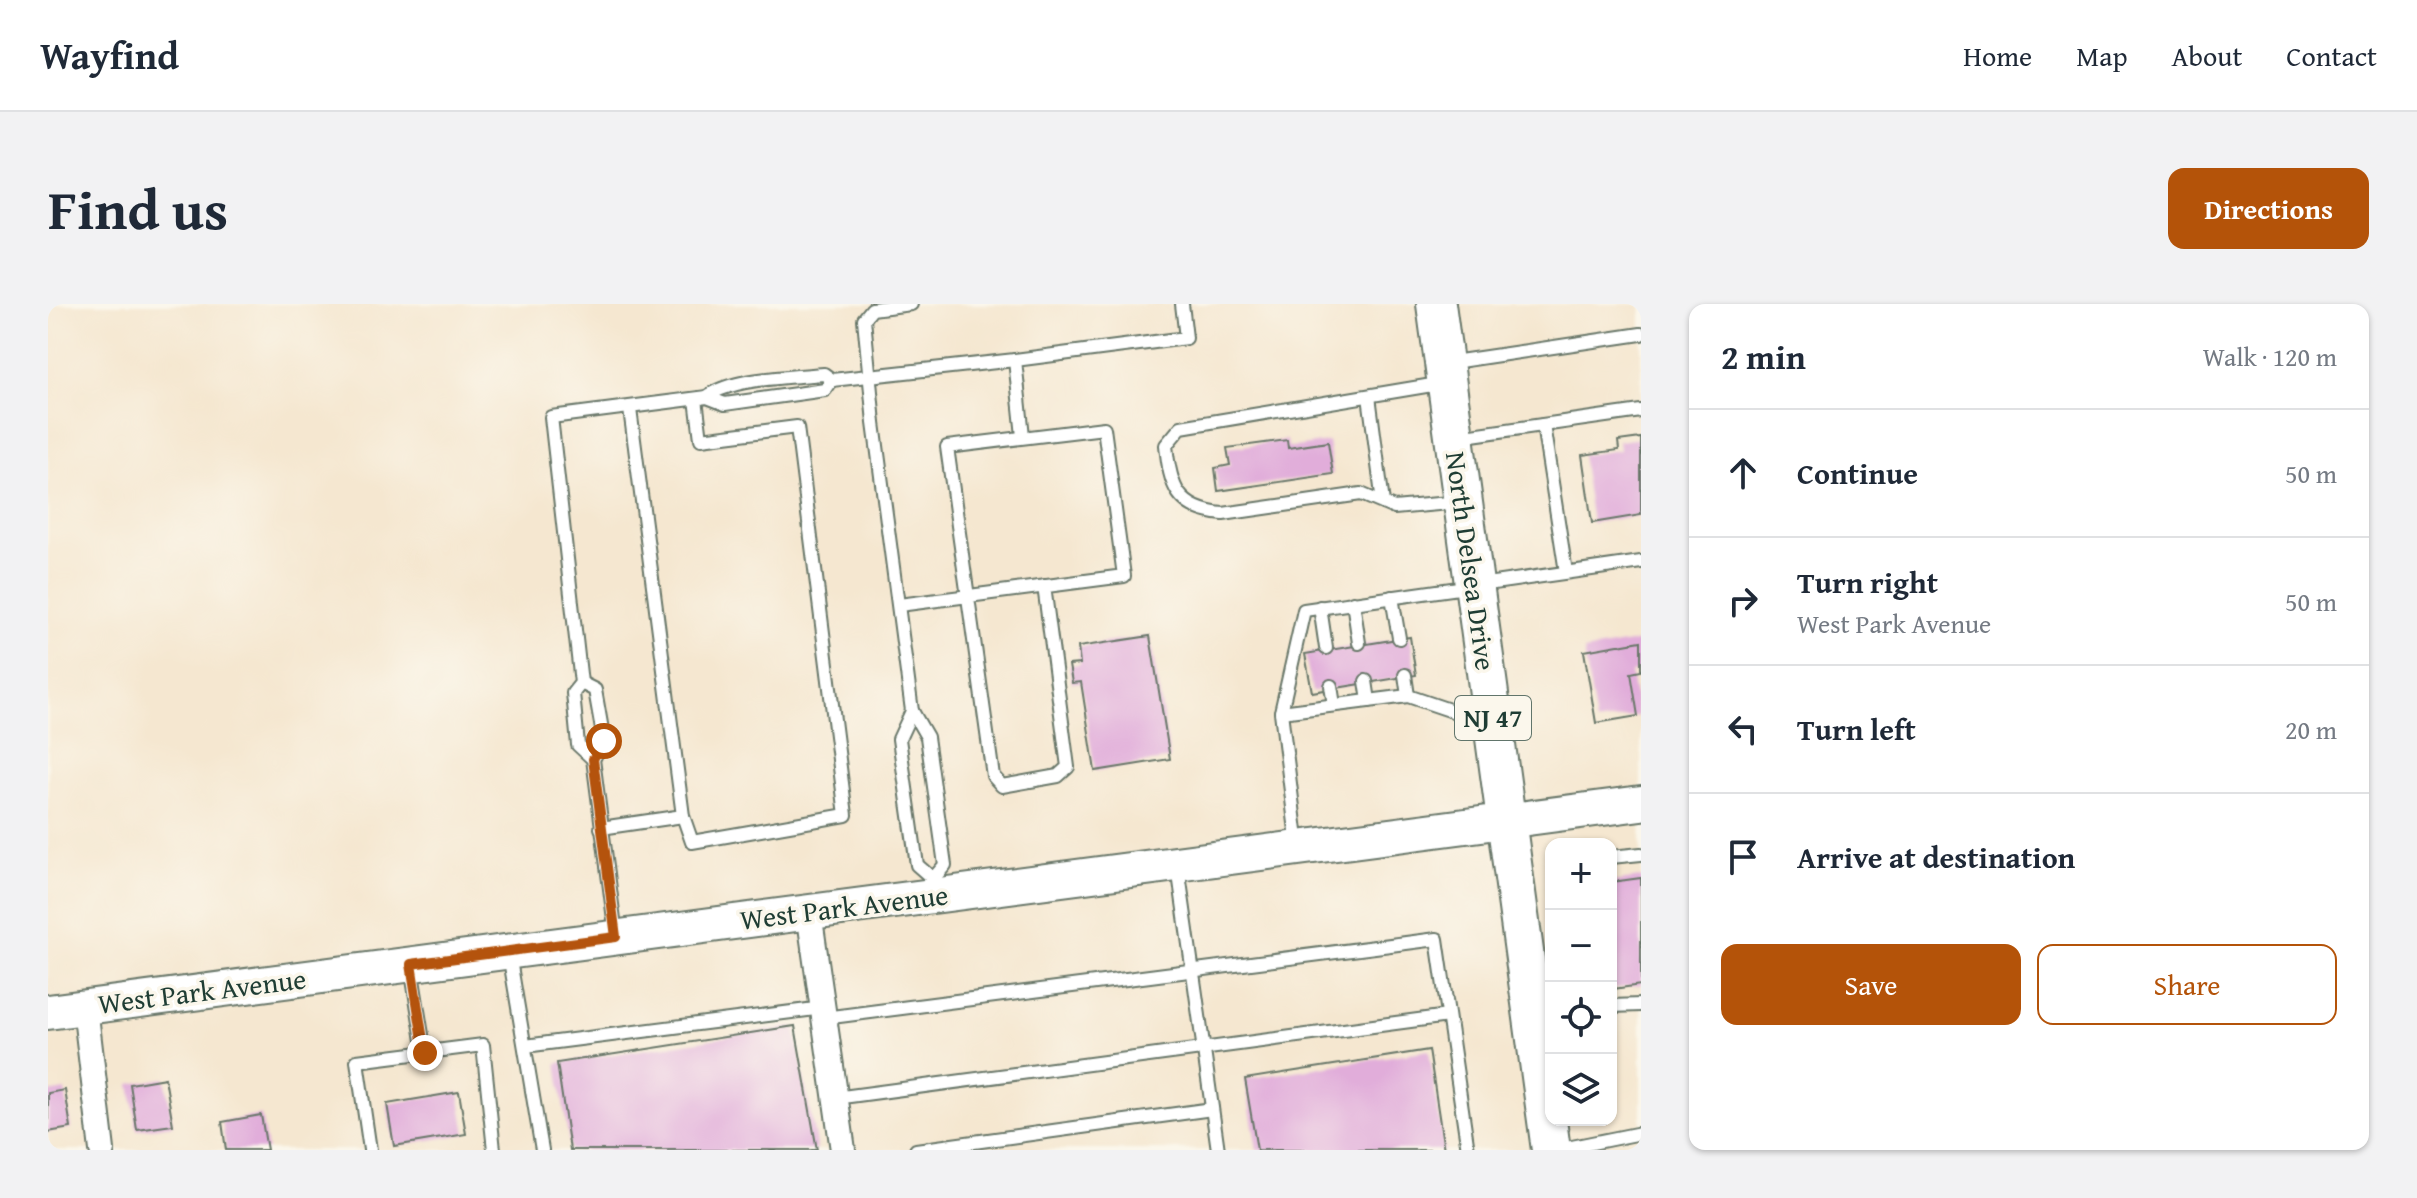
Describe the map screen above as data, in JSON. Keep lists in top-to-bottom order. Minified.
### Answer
{"streets":{"main road":["North Delsea Drive","NJ 47","West Park Avenue"]},"crossings":[["North Delsea Drive","West Park Avenue"]],"page":{"header":"Wayfind","nav":["Home","Map","About","Contact"],"title":"Find us","buttons":["Directions",["Save","Share"]],"heading":["2 min","Walk · 120 m"],"list":[["Continue","50 m"],["Turn right","West Park Avenue","50 m"],["Turn left","20 m"],"Arrive at destination"],"map_buttons":["+","−"]}}
